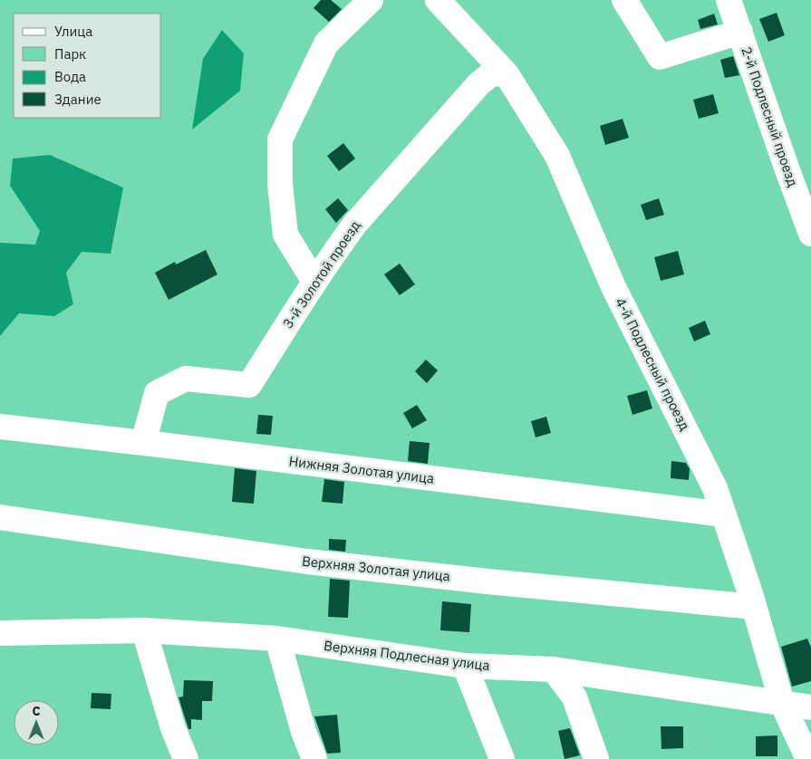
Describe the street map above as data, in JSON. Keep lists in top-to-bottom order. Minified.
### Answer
{"streets":{"street":["2-й Подлесный проезд","3-й Золотой проезд","4-й Подлесный проезд","Нижняя Золотая улица","Верхняя Золотая улица","Верхняя Подлесная улица"]},"crossings":[["3-й Золотой проезд","4-й Подлесный проезд"],["3-й Золотой проезд","Нижняя Золотая улица"],["4-й Подлесный проезд","Нижняя Золотая улица"],["4-й Подлесный проезд","Верхняя Золотая улица"],["4-й Подлесный проезд","Верхняя Подлесная улица"]],"legend":["Улица","Парк","Вода","Здание"],"north":"top"}
